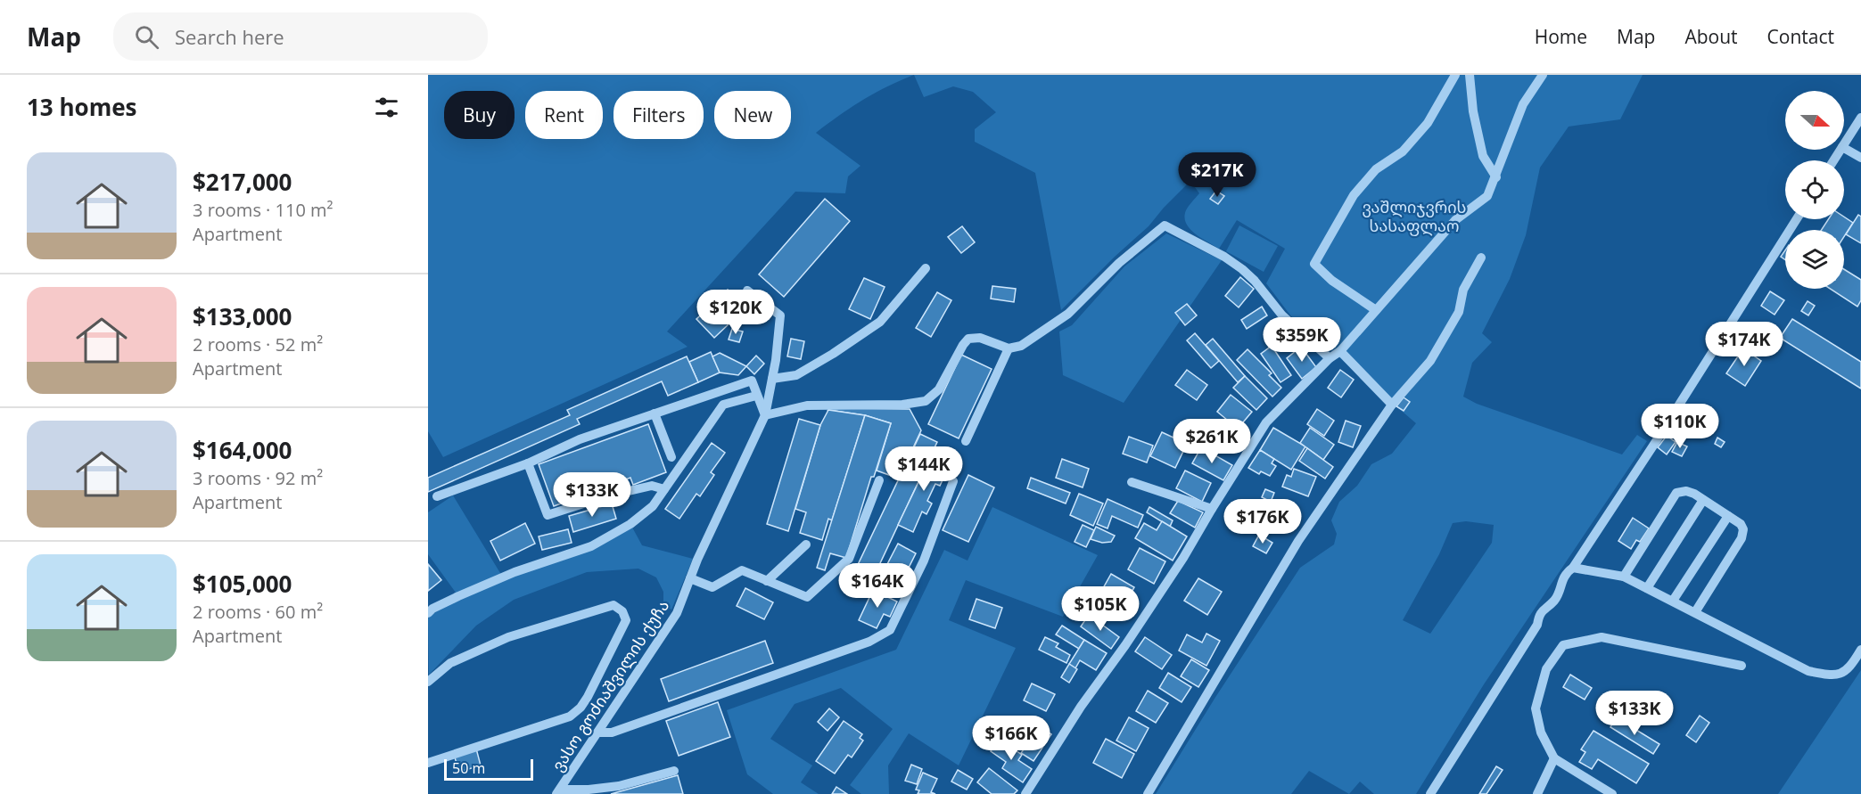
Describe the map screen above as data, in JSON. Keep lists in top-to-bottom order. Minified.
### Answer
{"streets":{"street":["ვასო გოძიაშვილის ქუჩა"]},"parks":["ვაშლიჯვრის სასაფლაო"],"scale_bar":"50 m","north":"right","page":{"header":"Map","search":"Search here","nav":["Home","Map","About","Contact"],"heading":"13 homes","chip":["Buy","Rent","Filters","New"],"list":[{"name":"$217,000","note":"3 rooms · 110 m² · Apartment"},{"name":"$133,000","note":"2 rooms · 52 m² · Apartment"},{"name":"$164,000","note":"3 rooms · 92 m² · Apartment"},{"name":"$105,000","note":"2 rooms · 60 m² · Apartment"}],"price":["$217K","$120K","$359K","$174K","$110K","$261K","$144K","$133K","$176K","$164K","$105K","$133K","$166K"],"scale":"50 m"}}
